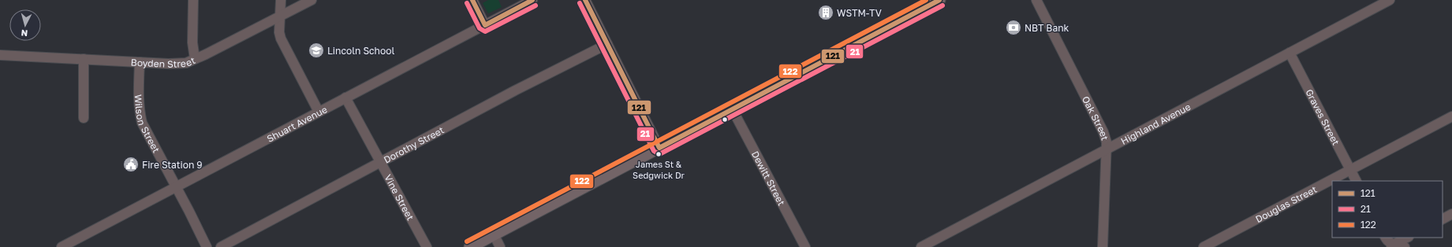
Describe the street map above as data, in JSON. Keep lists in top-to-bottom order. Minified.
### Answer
{"streets":{"street":["Boyden Street","Graves Street","Oak Street","Wilson Street","Shuart Avenue","Highland Avenue","Dorothy Street","Dewitt Street","Vine Street","Douglas Street"]},"crossings":[["Boyden Street","Wilson Street"],["Graves Street","Highland Avenue"],["Graves Street","Douglas Street"],["Oak Street","Highland Avenue"],["Wilson Street","Shuart Avenue"],["Shuart Avenue","Vine Street"],["Dorothy Street","Vine Street"]],"places":{"building":["WSTM-TV"],"bank":["NBT Bank"],"school or university":["Lincoln School"],"other":["James St & Sedgwick Dr"],"public building":["Fire Station 9"]},"lines":["transit line 121","transit line 122","transit line 21"],"legend":["121","21","122"],"north":"bottom"}
